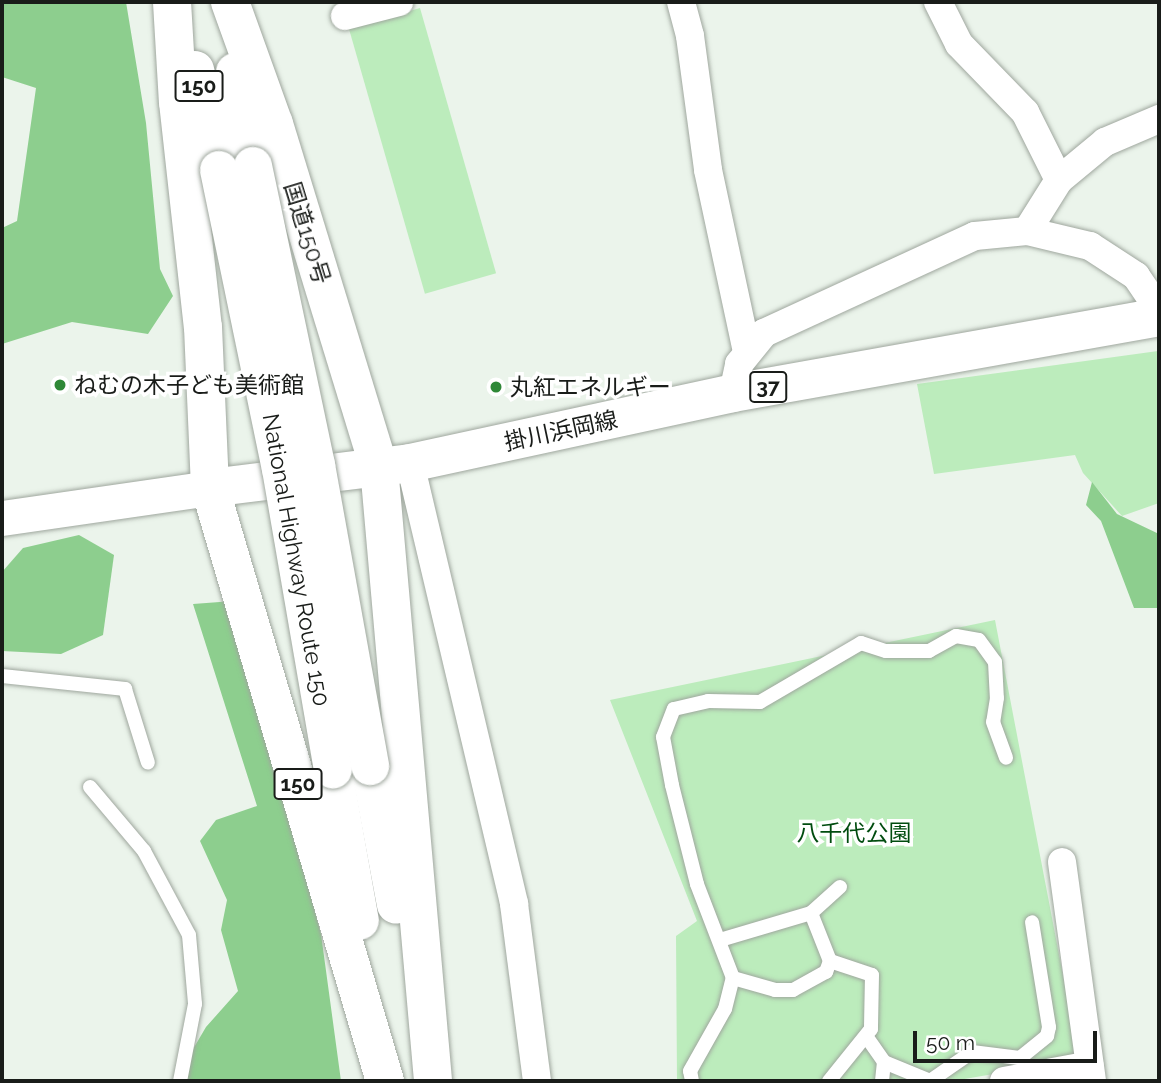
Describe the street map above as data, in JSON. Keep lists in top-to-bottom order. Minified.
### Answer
{"streets":{"main road":["150","国道150号","37","掛川浜岡線","National Highway Route 150"]},"crossings":[["150","国道150号"],["150","掛川浜岡線"],["150","National Highway Route 150"],["国道150号","掛川浜岡線"]],"parks":["八千代公園"],"places":["ねむの木子ども美術館","丸紅エネルギー"],"scale_bar":"50 m"}
